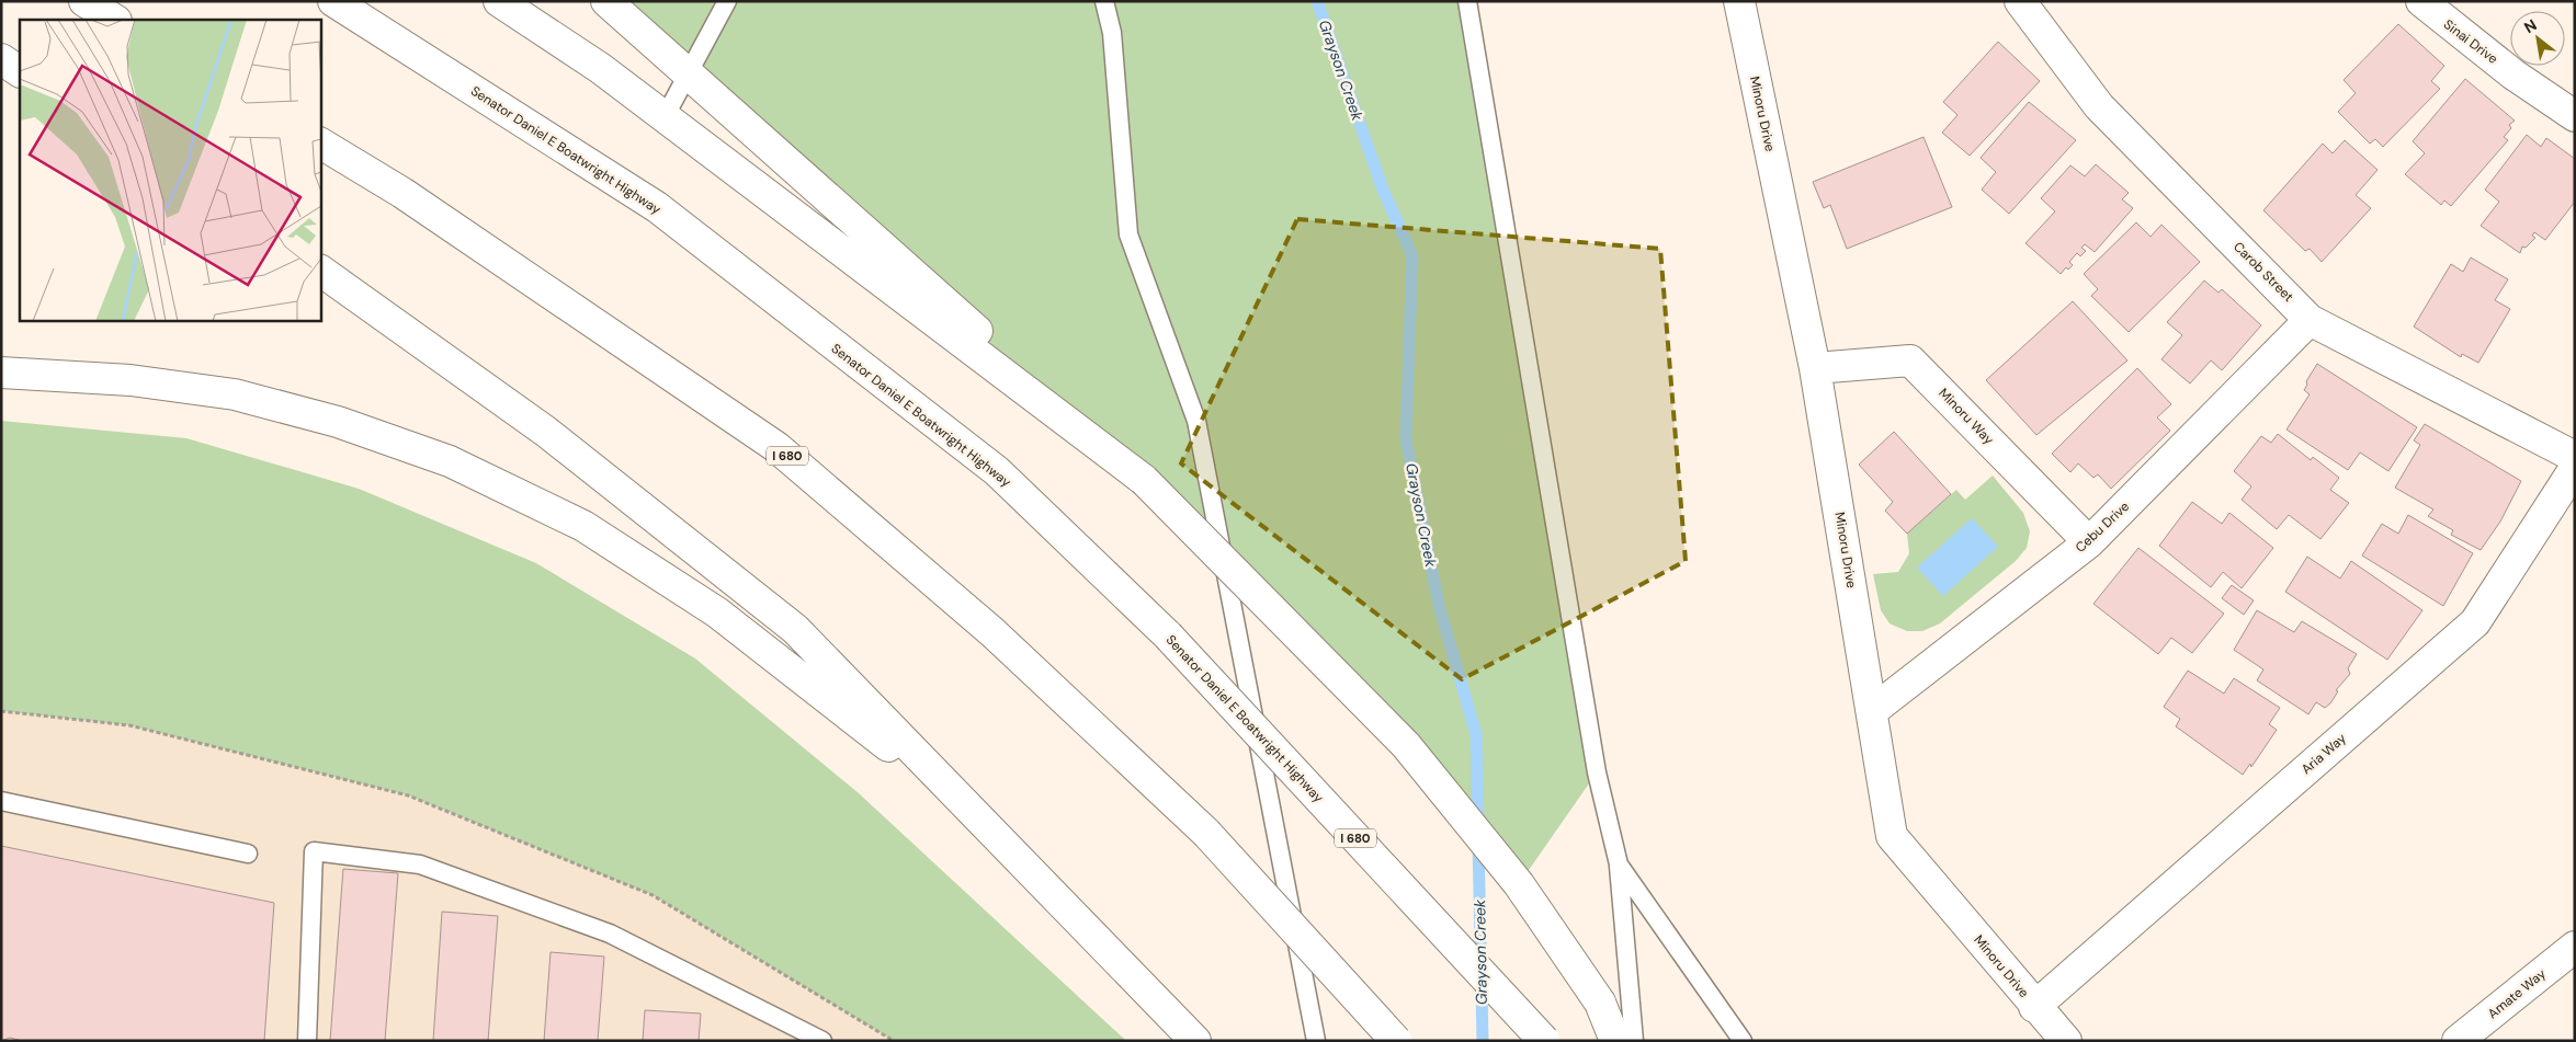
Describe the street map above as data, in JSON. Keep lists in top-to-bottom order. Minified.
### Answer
{"streets":{"main road":["Sinai Drive","Minoru Drive","Senator Daniel E Boatwright Highway","Carob Street","Minoru Way","I 680","Cebu Drive","Aria Way","Amate Way"]},"crossings":[["Minoru Drive","Minoru Way"],["Minoru Drive","Cebu Drive"],["Minoru Drive","Aria Way"],["Carob Street","Cebu Drive"],["Minoru Way","Cebu Drive"]],"water":["Grayson Creek"],"north":"top left"}
